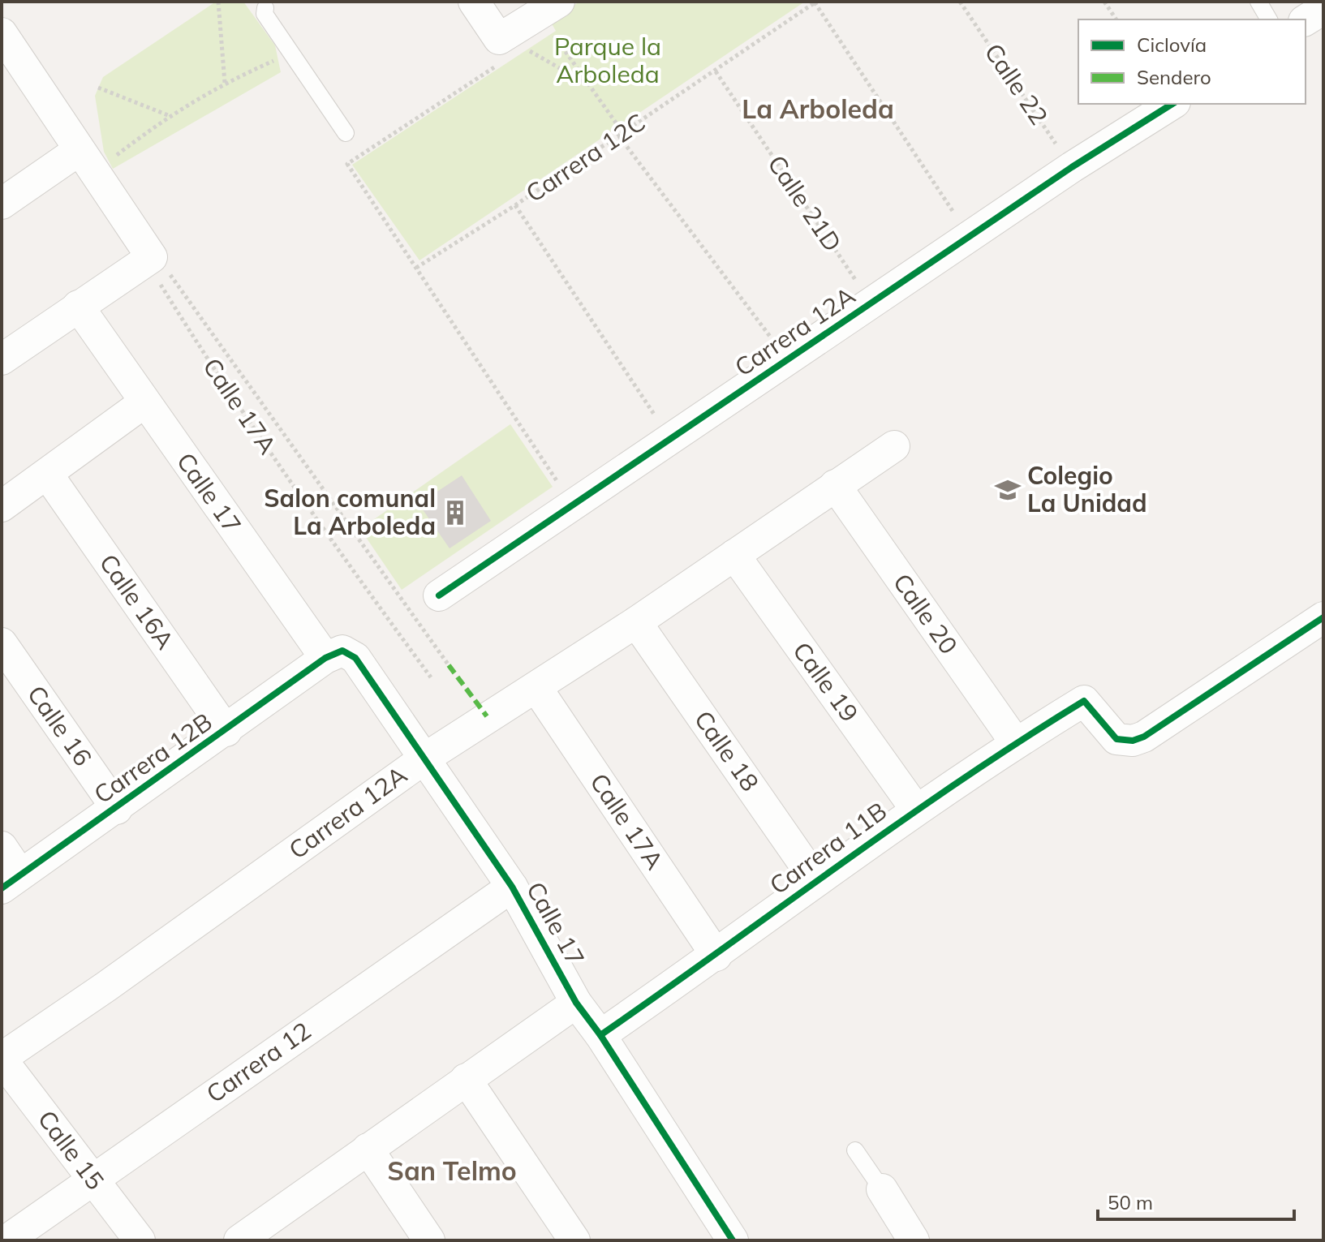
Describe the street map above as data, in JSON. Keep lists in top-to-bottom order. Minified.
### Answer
{"streets":{"street":["Carrera 12A","Calle 17A","Calle 17","Calle 16A","Calle 20","Calle 19","Calle 16","Calle 18","Carrera 12B","Carrera 11B","Carrera 12","Calle 15"],"path":["Calle 22","Carrera 12C","Calle 21D"]},"crossings":[["Calle 22","Carrera 12A"],["Carrera 12C","Calle 21D"],["Calle 21D","Carrera 12A"],["Carrera 12A","Calle 17A"],["Carrera 12A","Calle 17"],["Carrera 12A","Calle 20"],["Carrera 12A","Calle 19"],["Carrera 12A","Calle 18"],["Carrera 12A","Calle 15"],["Calle 17A","Carrera 11B"],["Calle 17","Carrera 12B"],["Calle 17","Carrera 11B"],["Calle 17","Carrera 12"],["Calle 16A","Carrera 12B"],["Calle 20","Carrera 11B"],["Calle 19","Carrera 11B"],["Calle 16","Carrera 12B"],["Calle 18","Carrera 11B"],["Carrera 12","Calle 15"]],"districts":["La Arboleda","San Telmo"],"parks":["Parque la Arboleda"],"places":{"school or university":["Colegio La Unidad"],"building":["Salon comunal La Arboleda"]},"legend":["Ciclovía","Sendero"],"scale_bar":"50 m"}
